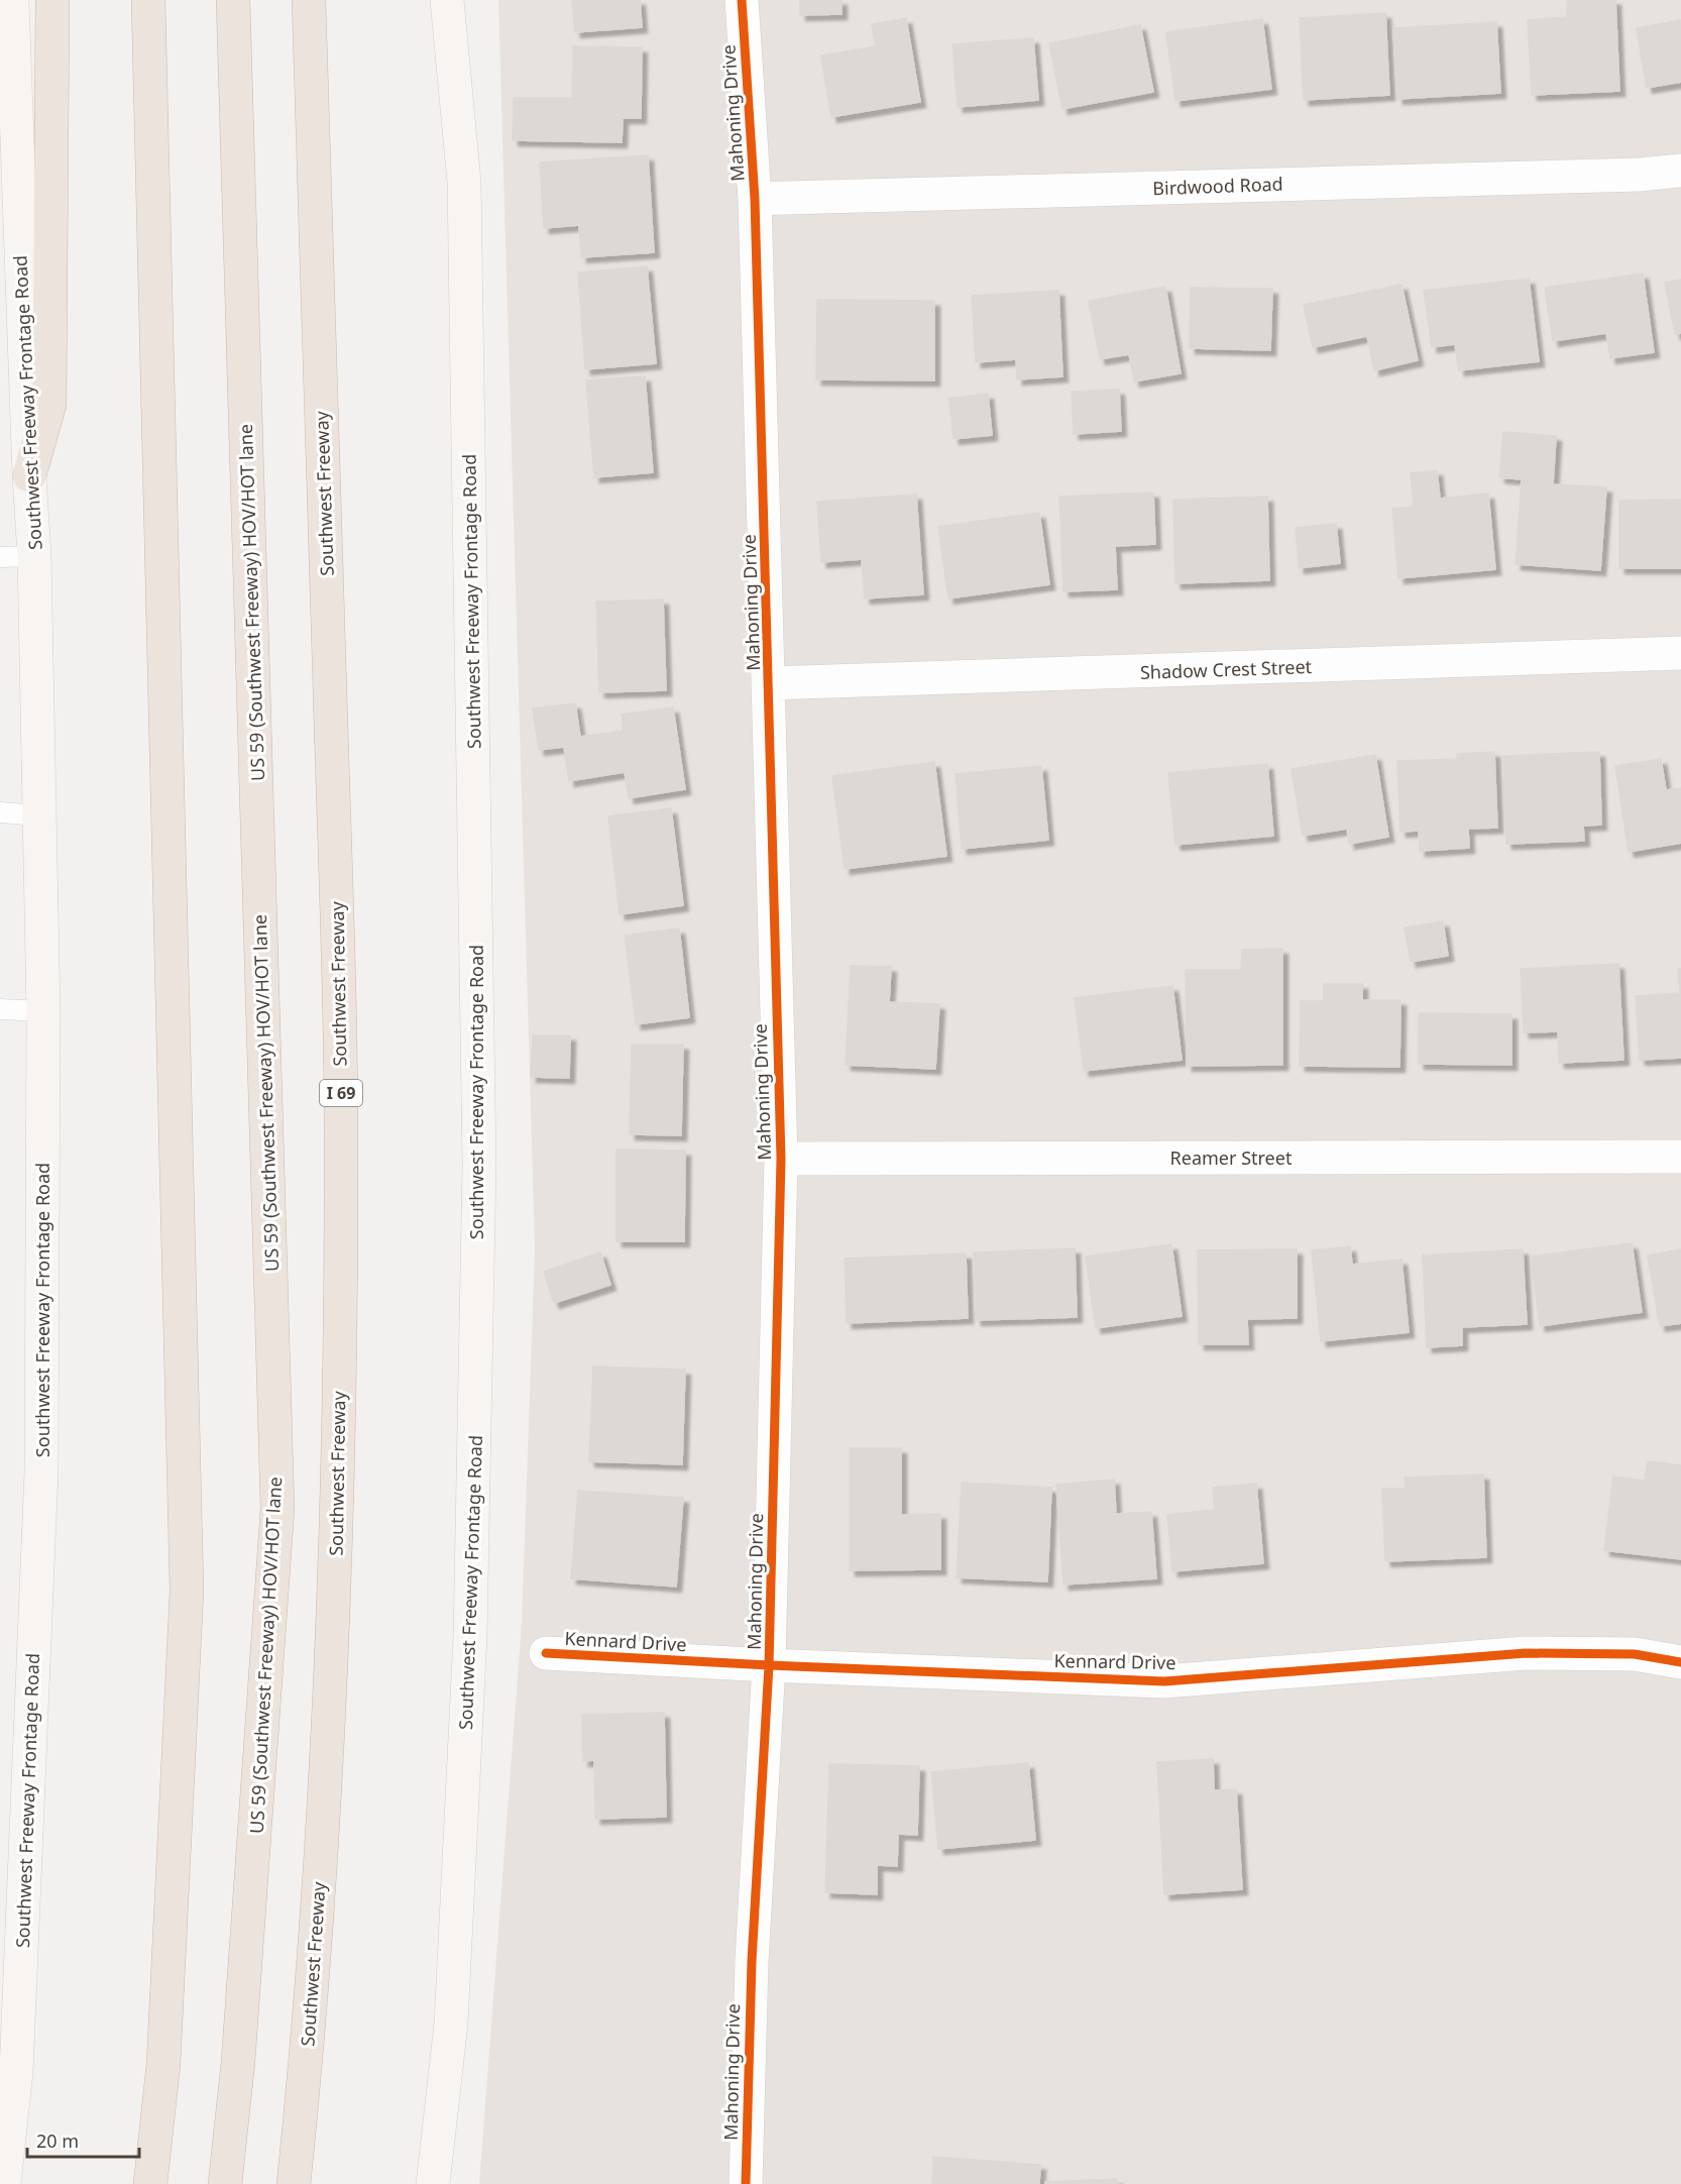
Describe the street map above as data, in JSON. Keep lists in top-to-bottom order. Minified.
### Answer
{"streets":{"highway":["Southwest Freeway","US 59 (Southwest Freeway) HOV/HOT lane","I 69"],"main road":["Southwest Freeway Frontage Road"],"street":["Mahoning Drive","Birdwood Road","Shadow Crest Street","Reamer Street","Kennard Drive"]},"crossings":[["Mahoning Drive","Birdwood Road"],["Mahoning Drive","Shadow Crest Street"],["Mahoning Drive","Reamer Street"],["Mahoning Drive","Kennard Drive"]],"scale_bar":"20 m"}
